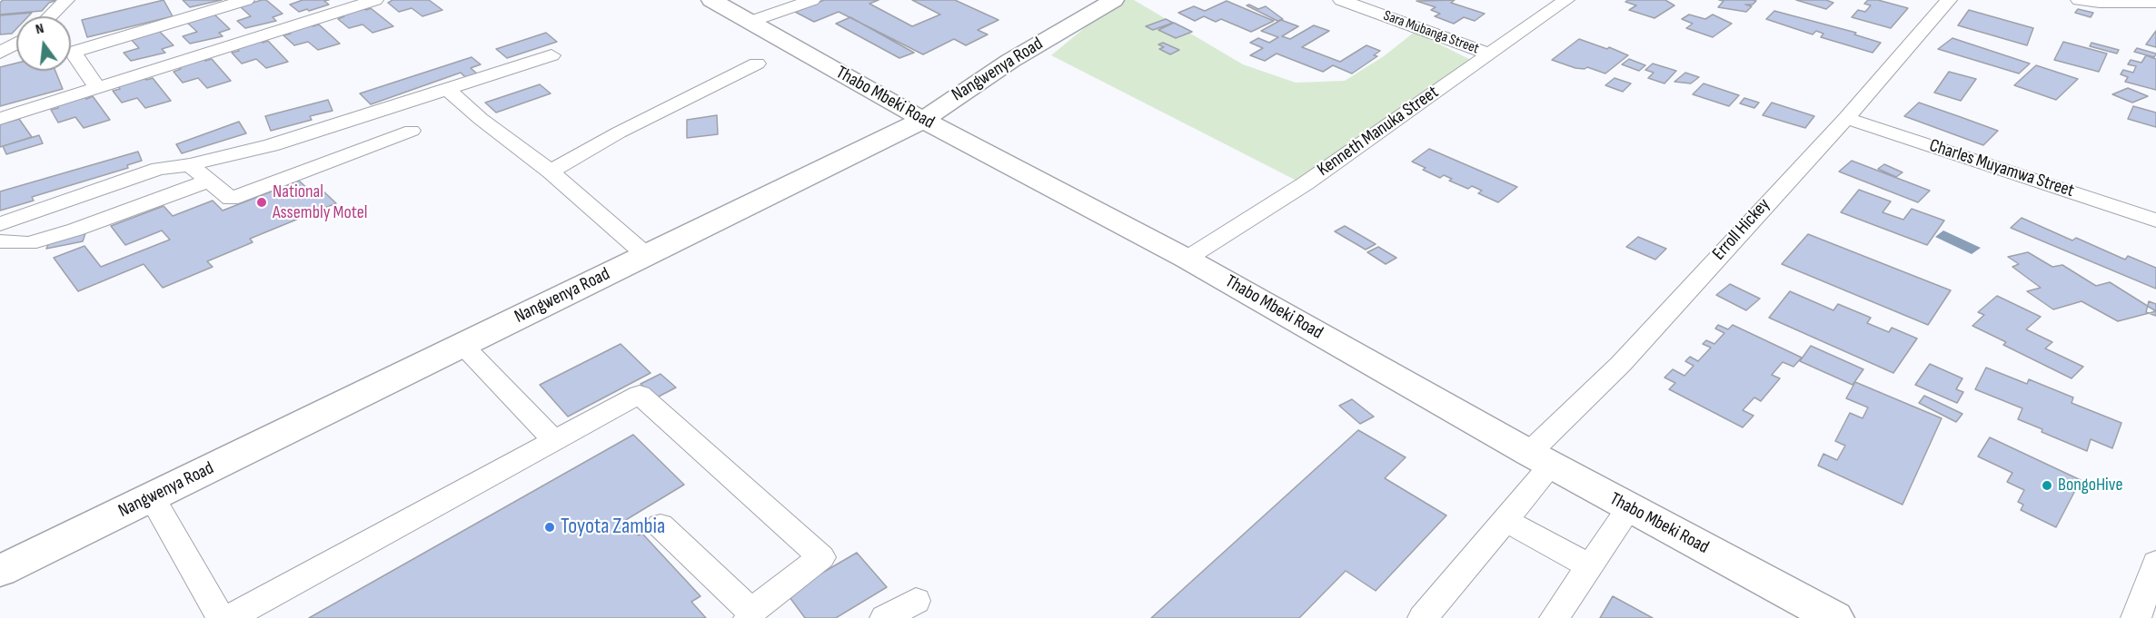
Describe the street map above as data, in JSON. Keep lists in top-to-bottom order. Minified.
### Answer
{"streets":{"main road":["Nangwenya Road","Thabo Mbeki Road"],"street":["Sara Mubanga Street","Kenneth Manuka Street","Charles Muyamwa Street","Erroll Hickey"]},"crossings":[["Sara Mubanga Street","Kenneth Manuka Street"],["Nangwenya Road","Thabo Mbeki Road"],["Thabo Mbeki Road","Kenneth Manuka Street"],["Thabo Mbeki Road","Erroll Hickey"],["Charles Muyamwa Street","Erroll Hickey"]],"places":["National Assembly Motel","BongoHive","Toyota Zambia"],"north":"top"}
